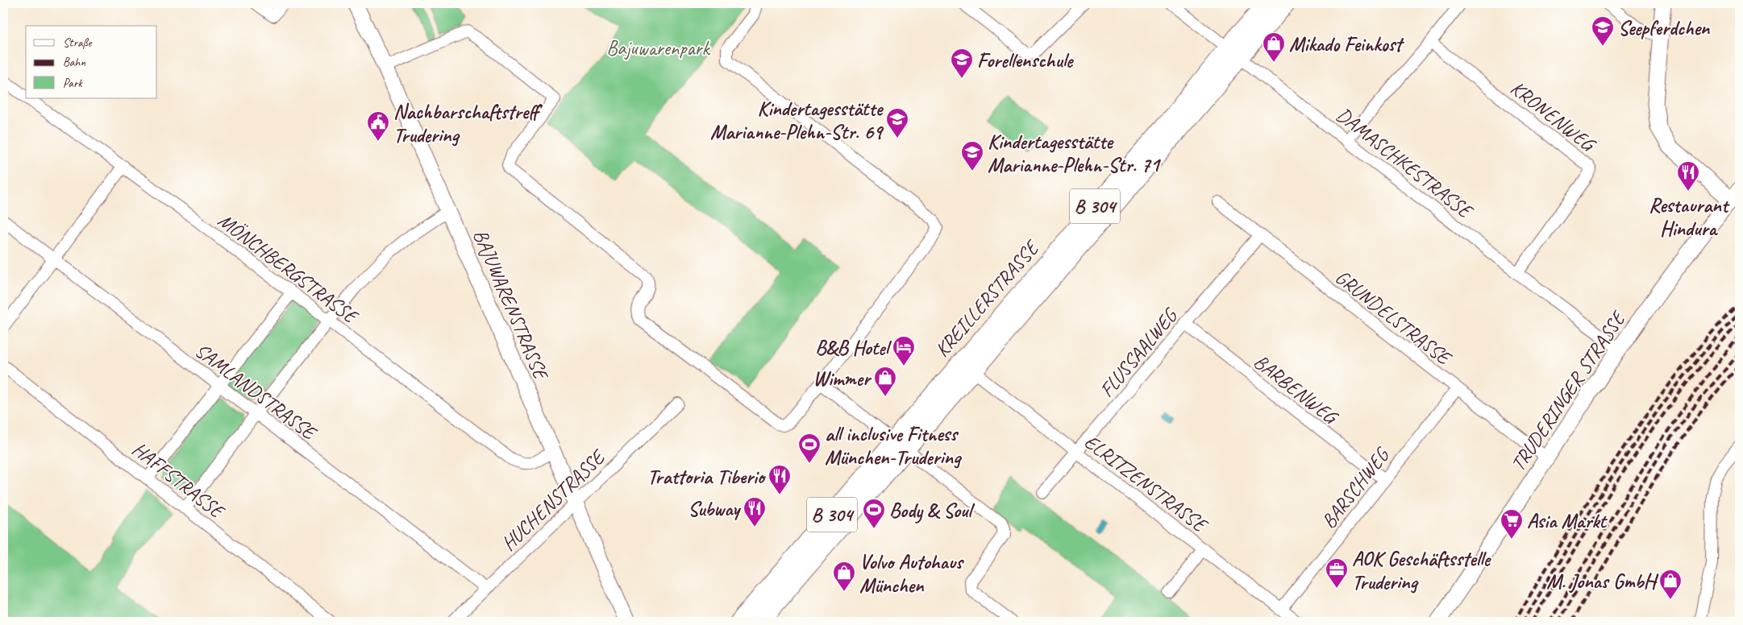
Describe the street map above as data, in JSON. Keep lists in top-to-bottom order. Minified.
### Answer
{"streets":{"main road":["B 304","KREILLERSTRASSE"],"street":["KRONENWEG","DAMASCHKESTRASSE","MÖNCHBERGSTRASSE","BAJUWARENSTRASSE","GRUNDELSTRASSE","FLUSSAALWEG","BARBENWEG","SAMLANDSTRASSE","TRUDERINGER STRASSE","HAFFSTRASSE","ELRITZENSTRASSE","BARSCHWEG","HUCHENSTRASSE"]},"crossings":[["KRONENWEG","DAMASCHKESTRASSE"],["DAMASCHKESTRASSE","KREILLERSTRASSE"],["DAMASCHKESTRASSE","TRUDERINGER STRASSE"],["MÖNCHBERGSTRASSE","BAJUWARENSTRASSE"],["KREILLERSTRASSE","ELRITZENSTRASSE"],["BAJUWARENSTRASSE","HUCHENSTRASSE"],["GRUNDELSTRASSE","FLUSSAALWEG"],["GRUNDELSTRASSE","TRUDERINGER STRASSE"],["GRUNDELSTRASSE","BARSCHWEG"],["FLUSSAALWEG","BARBENWEG"],["FLUSSAALWEG","ELRITZENSTRASSE"],["BARBENWEG","BARSCHWEG"],["SAMLANDSTRASSE","HUCHENSTRASSE"],["ELRITZENSTRASSE","BARSCHWEG"]],"parks":["Bajuwarenpark"],"places":{"school or university":["Seepferdchen","Forellenschule","Kindertagesstätte Marianne-Plehn-Str. 69","Kindertagesstätte Marianne-Plehn-Str. 71"],"shop":["Mikado Feinkost","Wimmer","Volvo Autohaus München","M. Jonas GmbH"],"public building":["Nachbarschaftstreff Trudering"],"restaurant":["Restaurant Hindura","Trattoria Tiberio","Subway"],"hotel":["B&B Hotel"],"sports":["all inclusive Fitness München-Trudering","Body & Soul"],"supermarket":["Asia Markt"],"office":["AOK Geschäftsstelle Trudering"]},"legend":["Straße","Bahn","Park"]}
